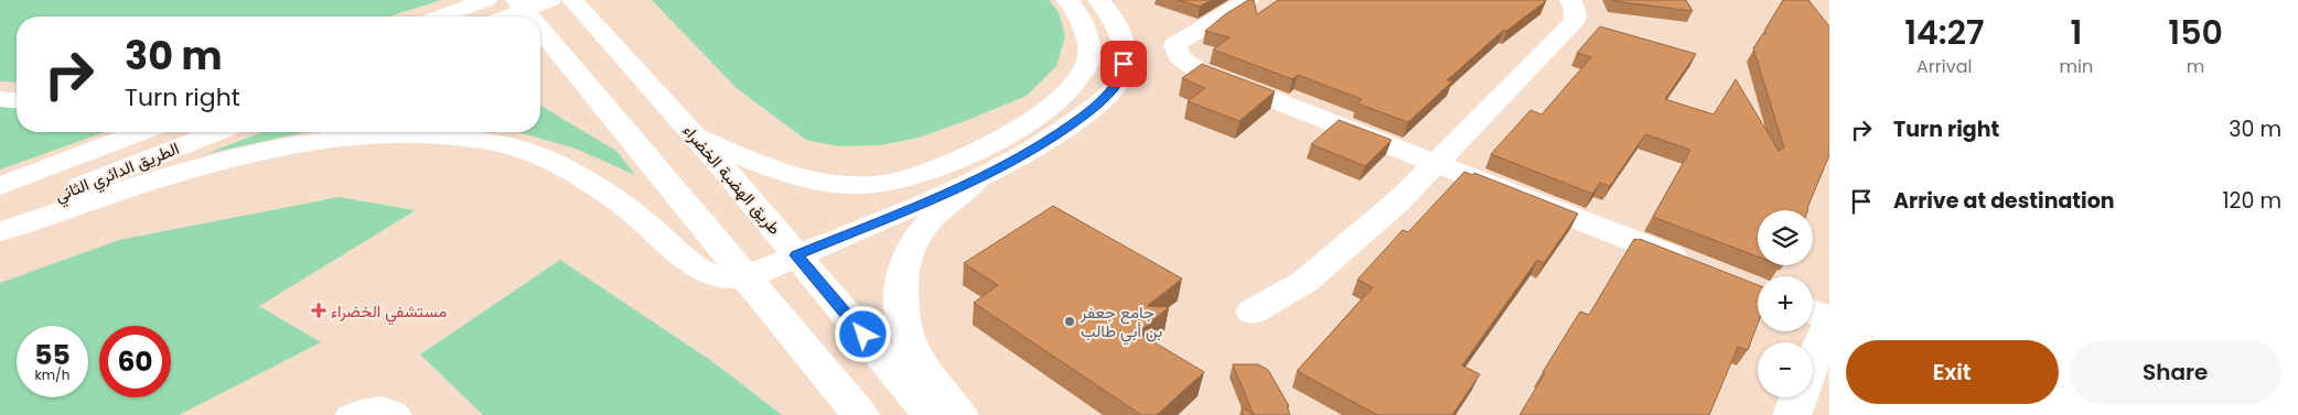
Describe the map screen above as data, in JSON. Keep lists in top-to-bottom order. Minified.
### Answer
{"streets":{"main road":["الطريق الدائري الثاني","طريق الهضبة الخضراء"]},"places":{"health":["مستشفي الخضراء"],"other":["جامع جعفر بن أبي طالب"]},"page":{"eta":["14:27","Arrival","1","min","150","m"],"turn":["30 m","Turn right"],"list":[{"name":"Turn right","value":"30 m"},{"name":"Arrive at destination","value":"120 m"}],"map_buttons":["+","−"],"speed":"55 km/h","limit":"60","buttons":["Exit","Share"]}}
